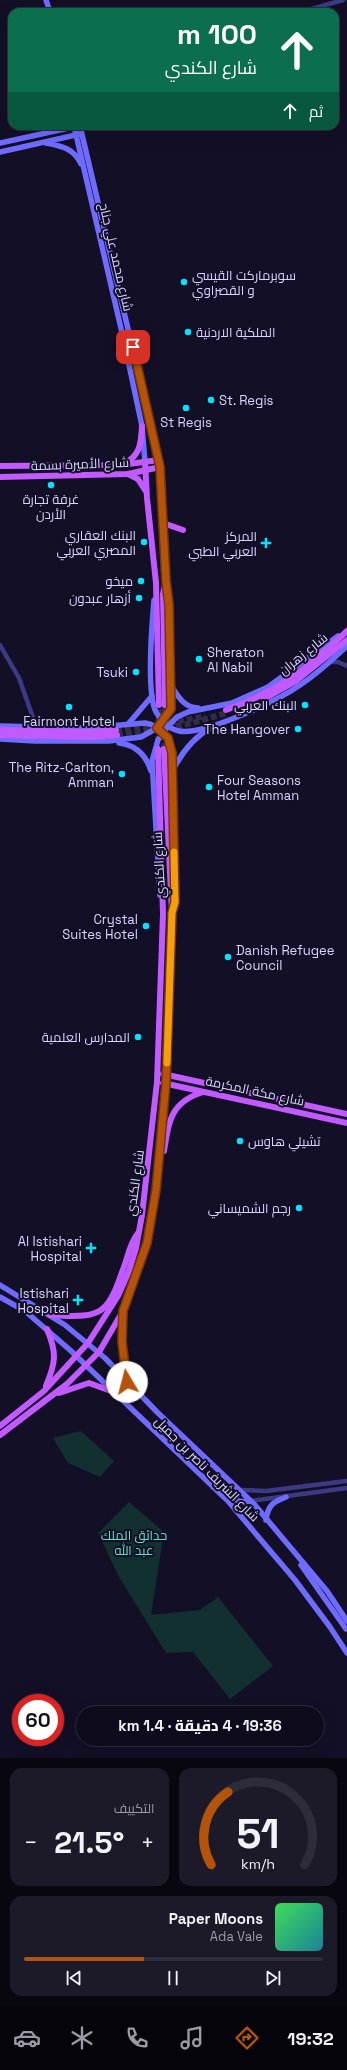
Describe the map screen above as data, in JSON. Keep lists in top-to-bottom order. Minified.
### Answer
{"streets":{"main road":["شارع محمد علي جناح","شارع الأميرة بسمة","شارع زهران","شارع الكندي","شارع مكة المكرمة","شارع الشريف ناصر بن جميل"]},"crossings":[["شارع محمد علي جناح","شارع الأميرة بسمة"],["شارع الكندي","شارع مكة المكرمة"],["شارع الكندي","شارع الشريف ناصر بن جميل"]],"parks":["حدائق الملك عبد الله"],"places":{"other":["سوبرماركت القيسي و القصراوي","الملكية الاردنية","St. Regis","St Regis","غرفة تجارة الأردن","البنك العقاري المصري العربي","ميخو","أزهار عبدون","Sheraton Al Nabil","Tsuki","البنك العربي","Fairmont Hotel","The Hangover","The Ritz-Carlton, Amman","Four Seasons Hotel Amman","Crystal Suites Hotel","Danish Refugee Council","المدارس العلمية","تشيلي هاوس","رجم الشميساني"],"health":["المركز العربي الطبي","Al Istishari Hospital","Istishari Hospital"]},"page":{"turn":["100 m","شارع الكندي"],"then":"ثم","limit":"60","trip":"19:36 · 4 دقيقة · 1.4 km","tile":"التكييف","heat":["−","21.5°","+"],"song":["Paper Moons","Ada Vale"],"tabs":"19:32","gauge":["51","km/h"]}}
